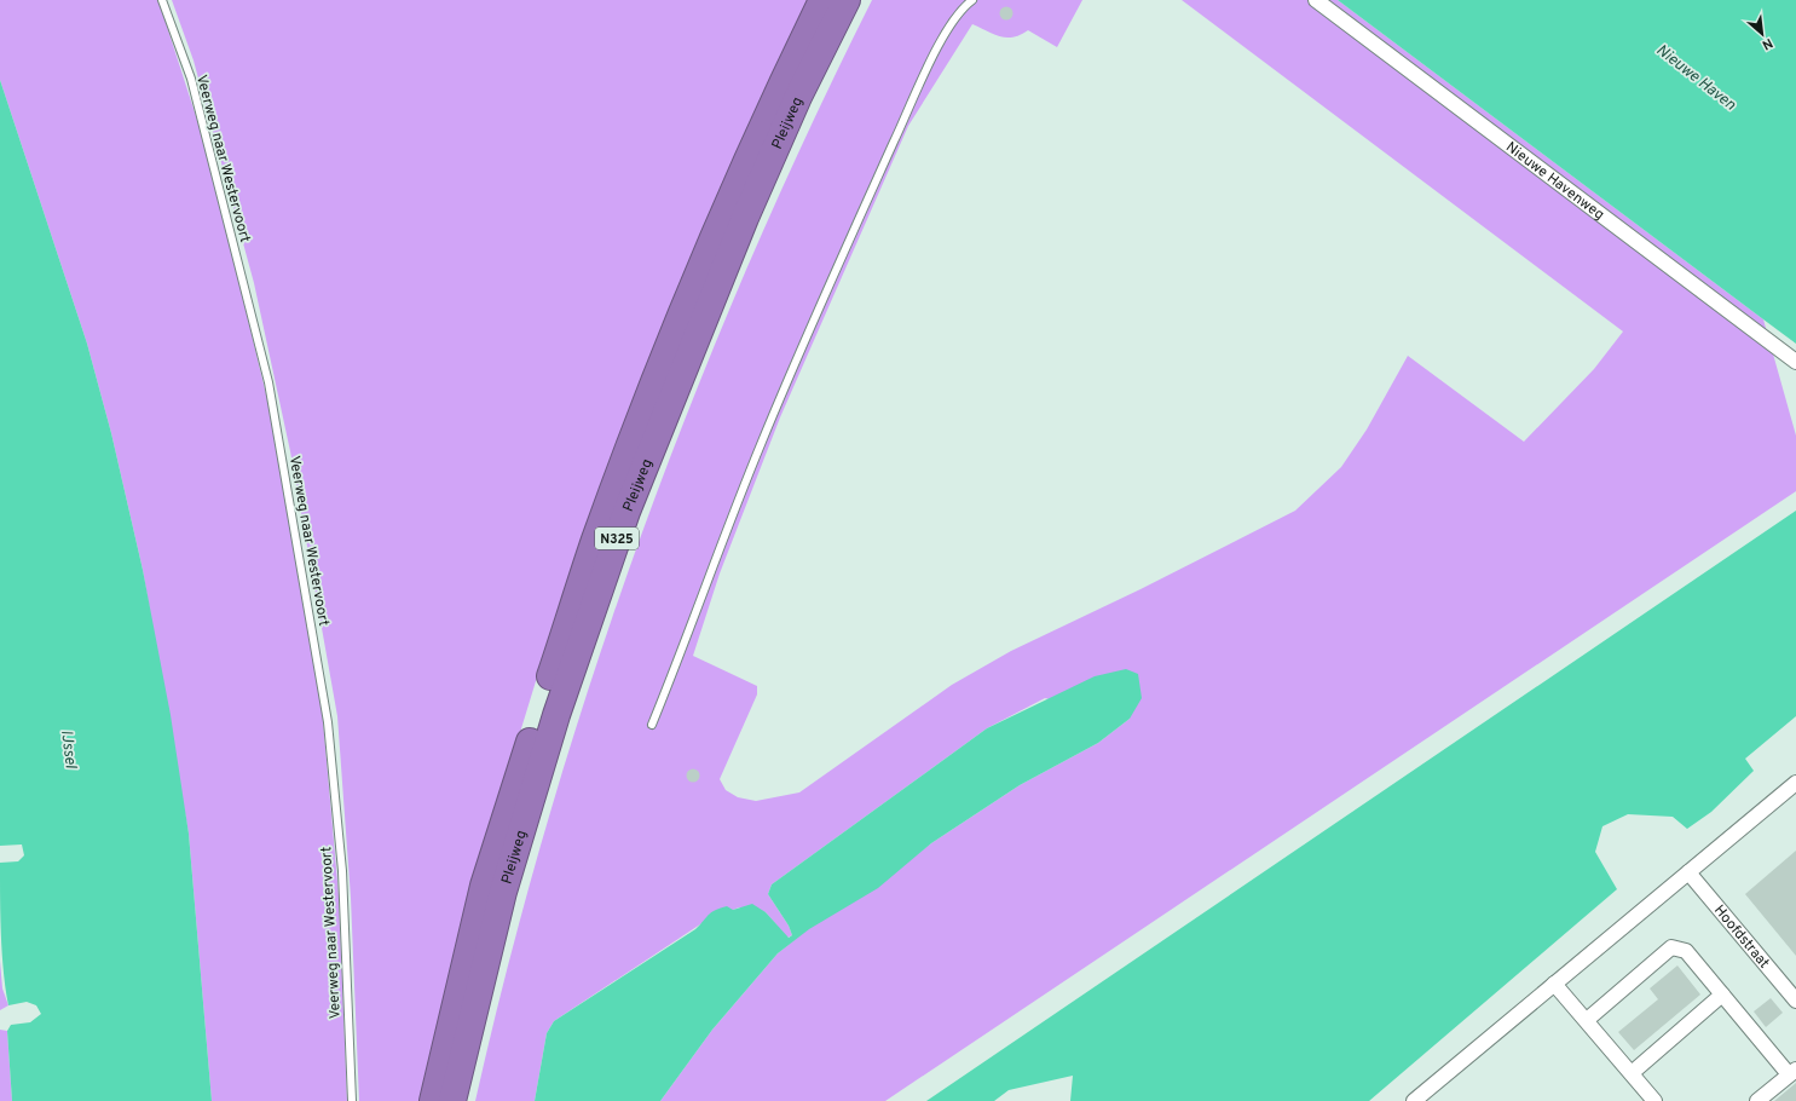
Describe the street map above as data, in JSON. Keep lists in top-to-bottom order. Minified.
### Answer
{"streets":{"highway":["Pleijweg","N325"],"street":["Nieuwe Havenweg","Hoofdstraat"],"lane":["Veerweg naar Westervoort"]},"water":["Nieuwe Haven","IJssel"],"north":"bottom right"}
